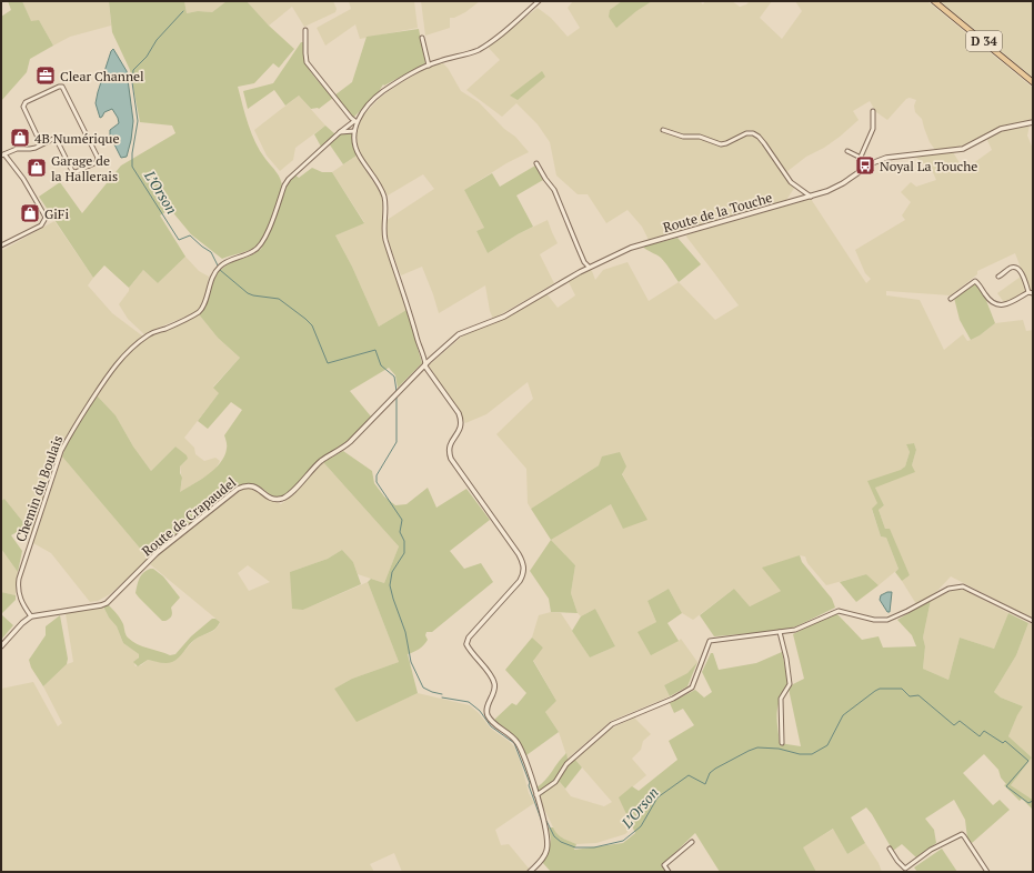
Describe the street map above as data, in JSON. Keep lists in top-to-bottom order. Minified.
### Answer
{"streets":{"main road":["D 34"],"street":["Route de la Touche","Chemin du Boulais","Route de Crapaudel"]},"crossings":[["Route de la Touche","Route de Crapaudel"],["Chemin du Boulais","Route de Crapaudel"]],"water":["L’Orson"],"places":{"office":["Clear Channel"],"shop":["4B Numérique","Garage de la Hallerais","GiFi"],"bus stop":["Noyal La Touche"]}}
